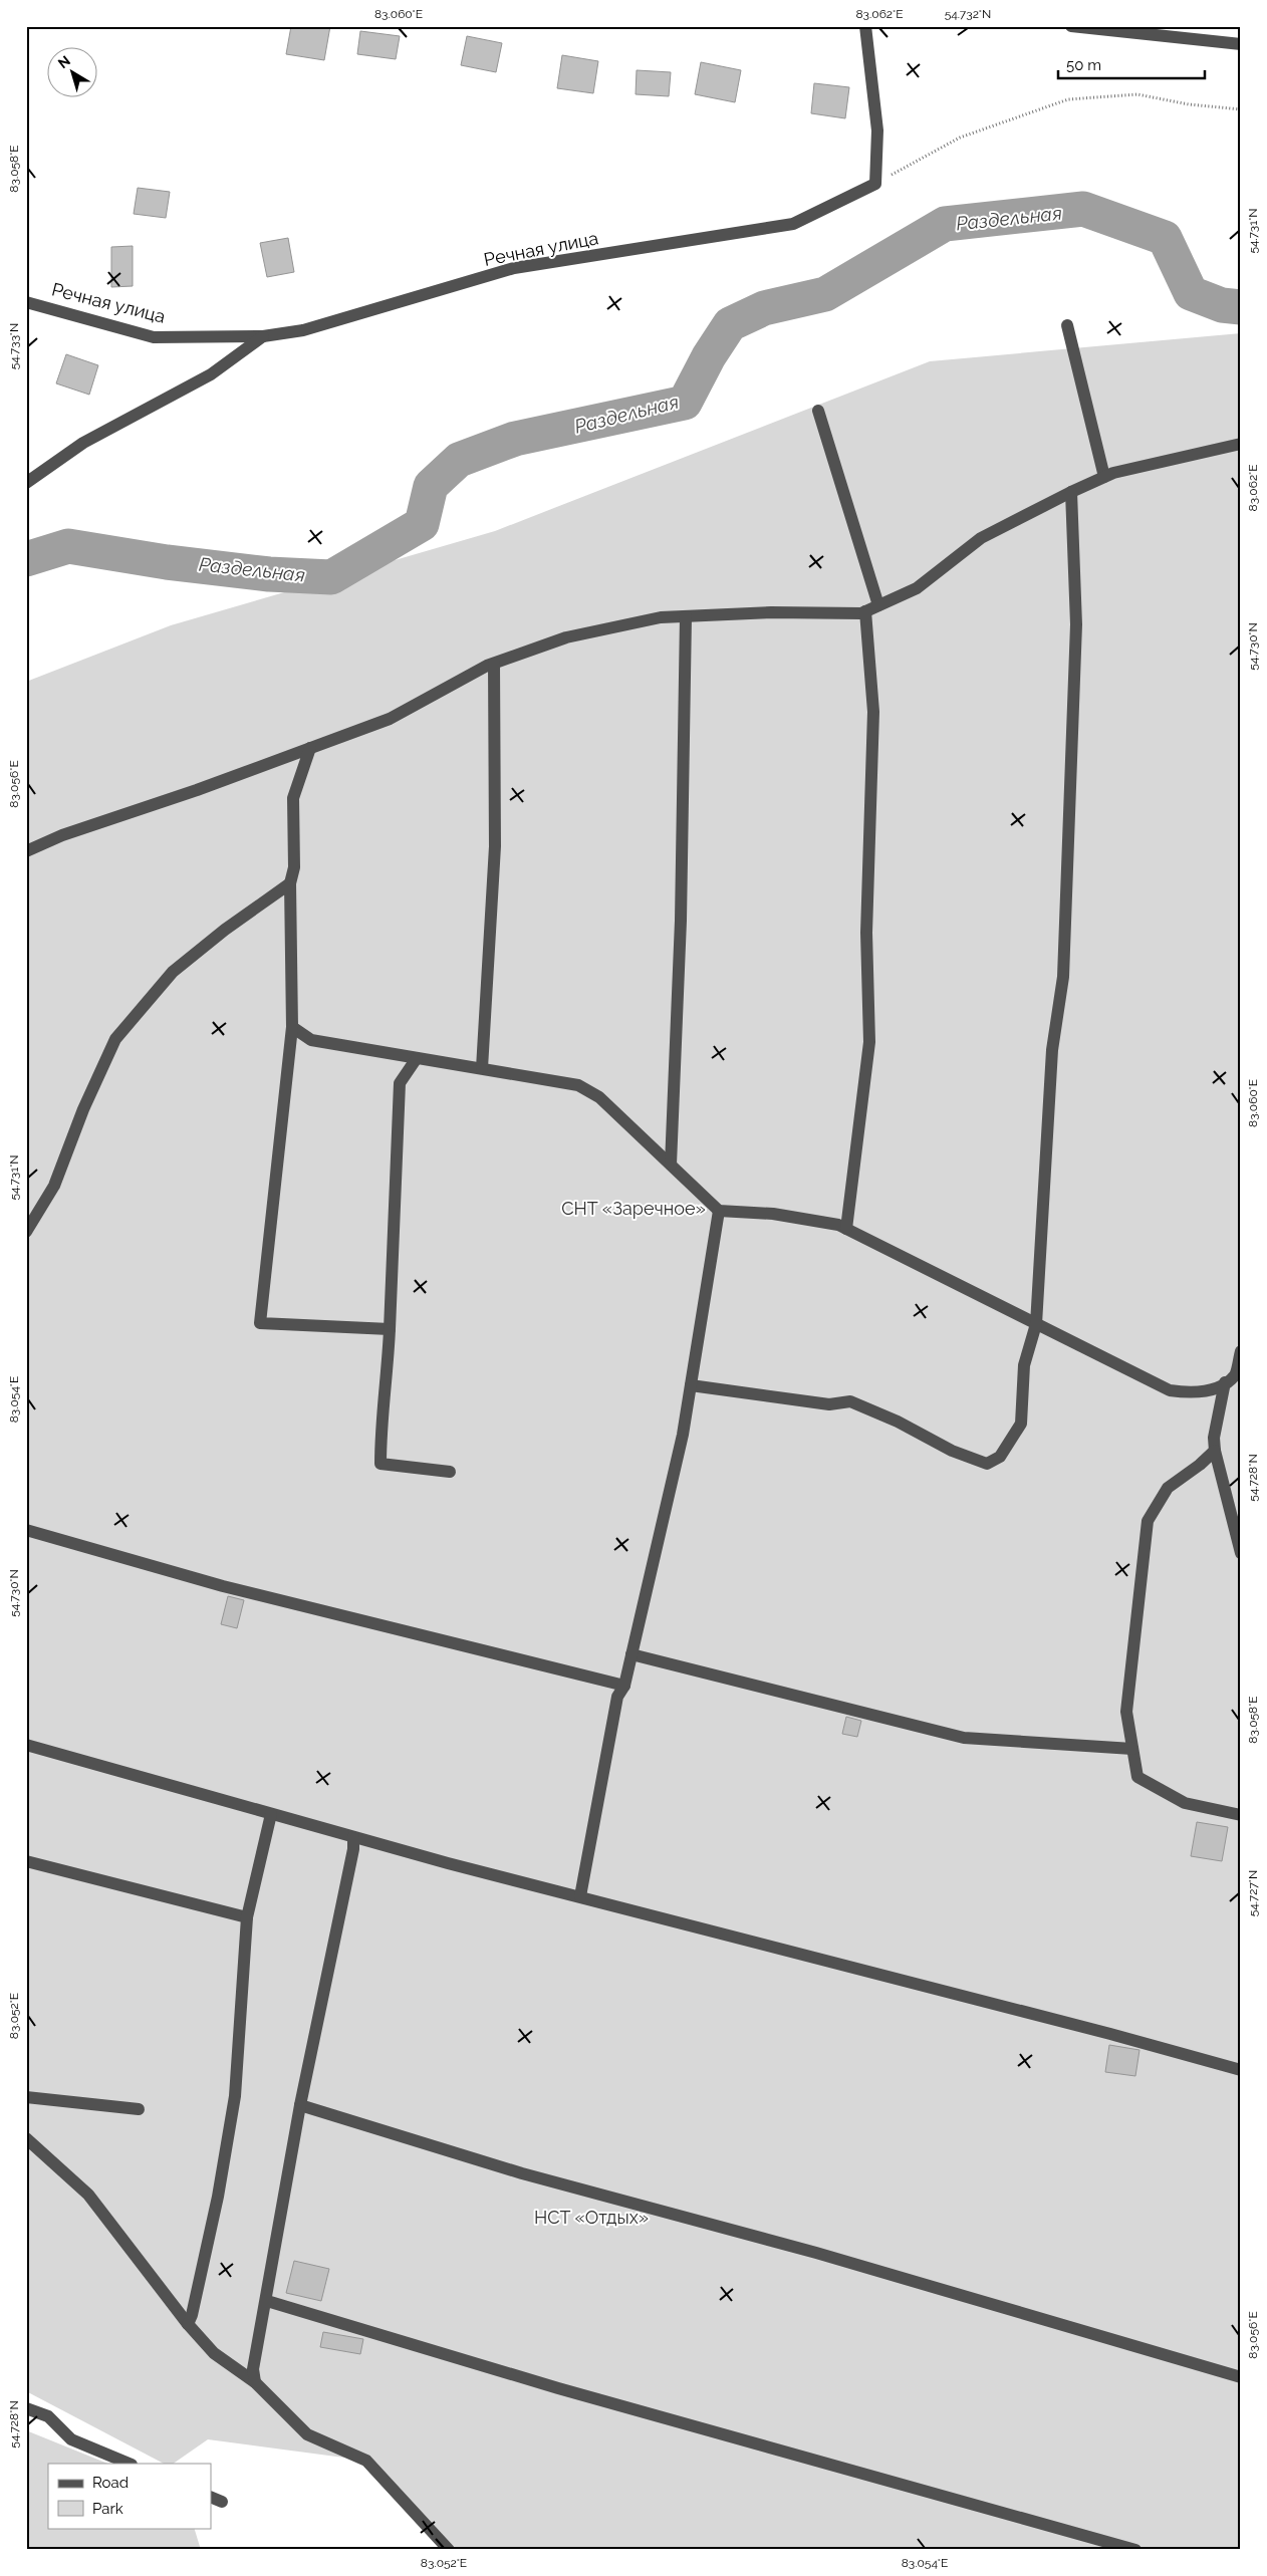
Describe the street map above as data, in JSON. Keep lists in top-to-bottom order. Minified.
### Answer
{"streets":{"street":["Речная улица"]},"water":["Раздельная"],"parks":["СНТ «Заречное»","НСТ «Отдых»"],"legend":["Road","Park"],"scale_bar":"50 m","north":"top left","coordinates":["83.060°E","83.062°E","54.732°N","83.058°E","54.731°N","54.733°N","54.730°N","83.056°E","83.054°E","54.728°N","54.727°N","83.052°E"]}
